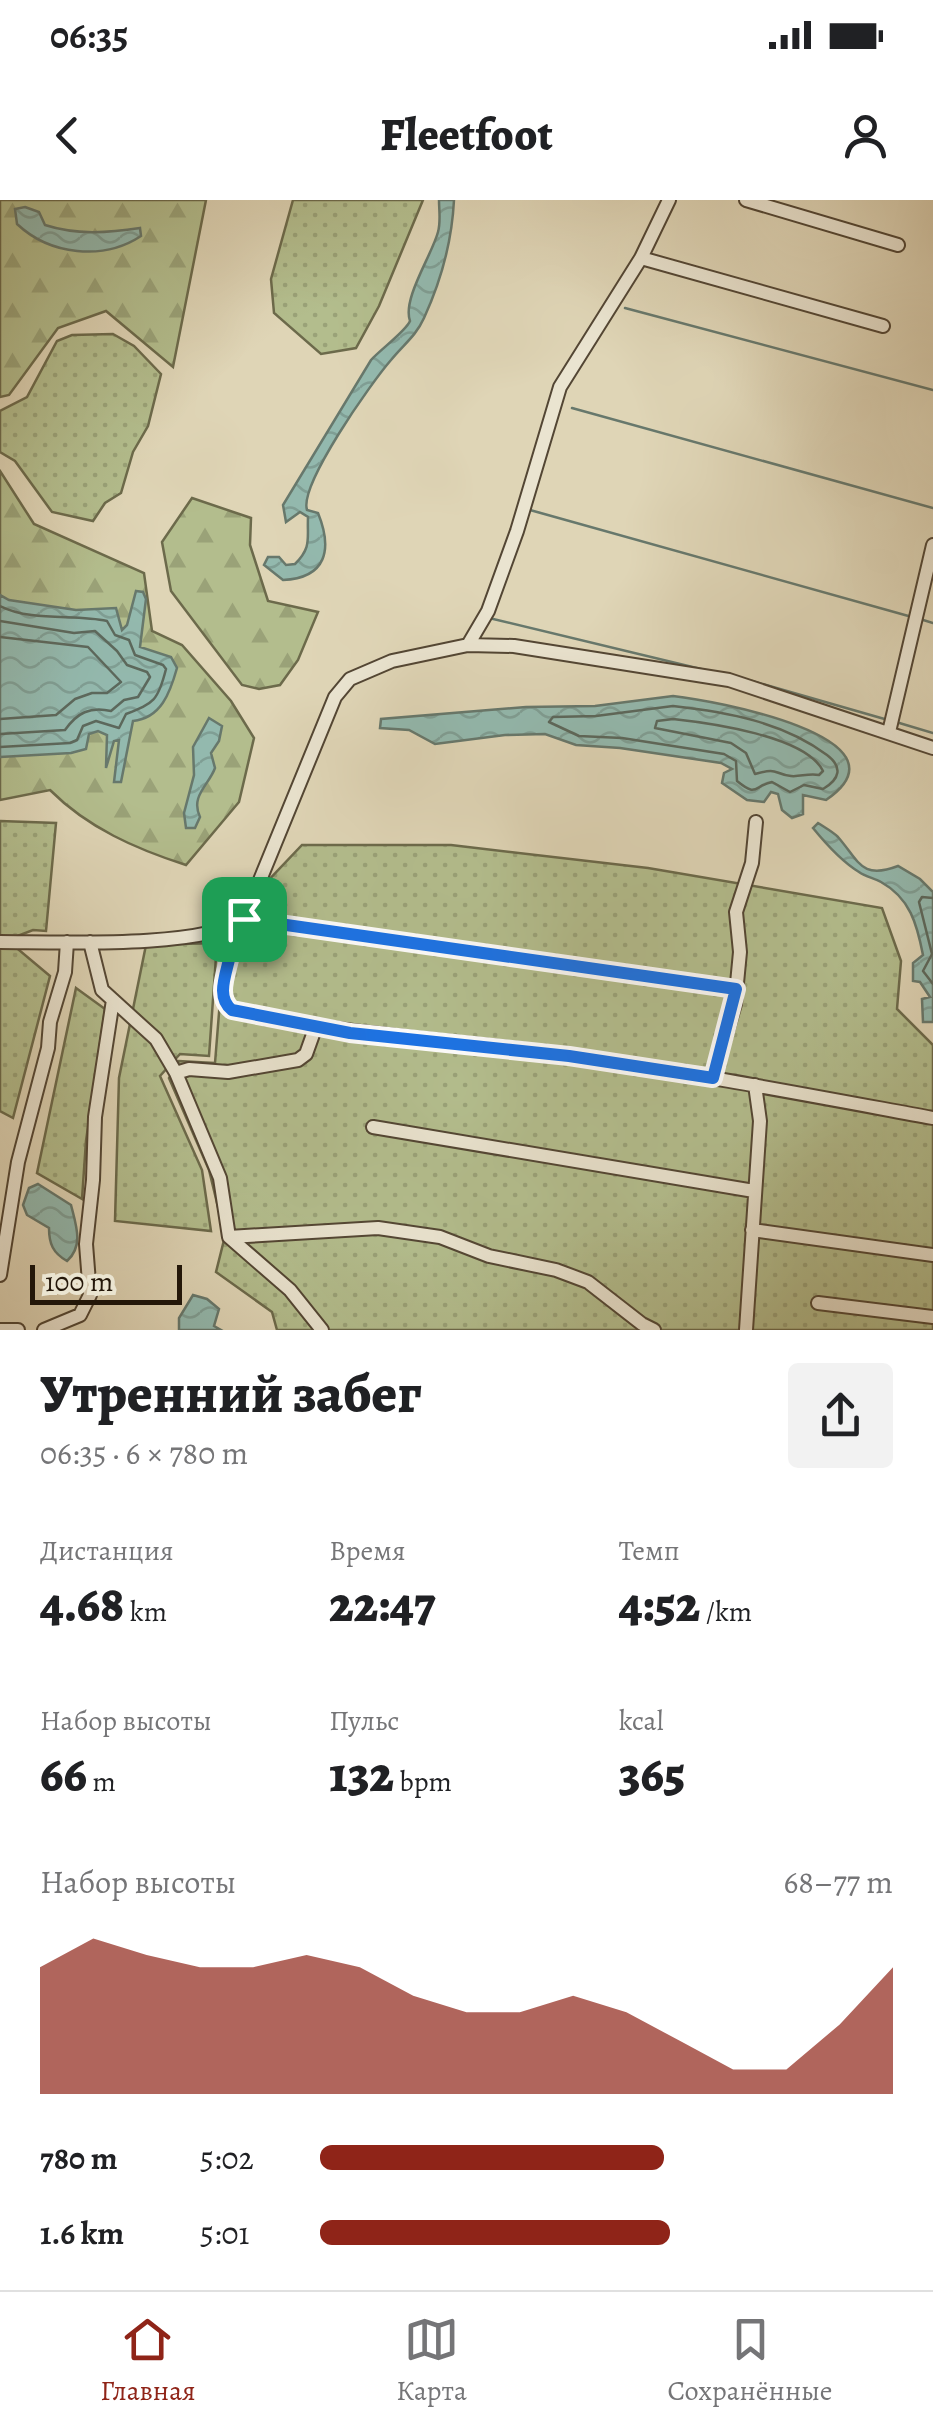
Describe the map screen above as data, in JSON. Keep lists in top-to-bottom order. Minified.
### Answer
{"scale_bar":"100 m","page":{"status":"06:35","header":"Fleetfoot","scale":"100 m","heading":["Утренний забег","06:35 · 6 × 780 m"],"stats":[["Дистанция","4.68 km"],["Время","22:47"],["Темп","4:52 /km"],["Набор высоты","66 m"],["Пульс","132 bpm"],["kcal","365"]],"chart":["Набор высоты","68–77 m"],"list":[{"name":"780 m","note":"5:02"},{"name":"1.6 km","note":"5:01"}],"tabs":["Главная","Карта","Сохранённые"]}}
